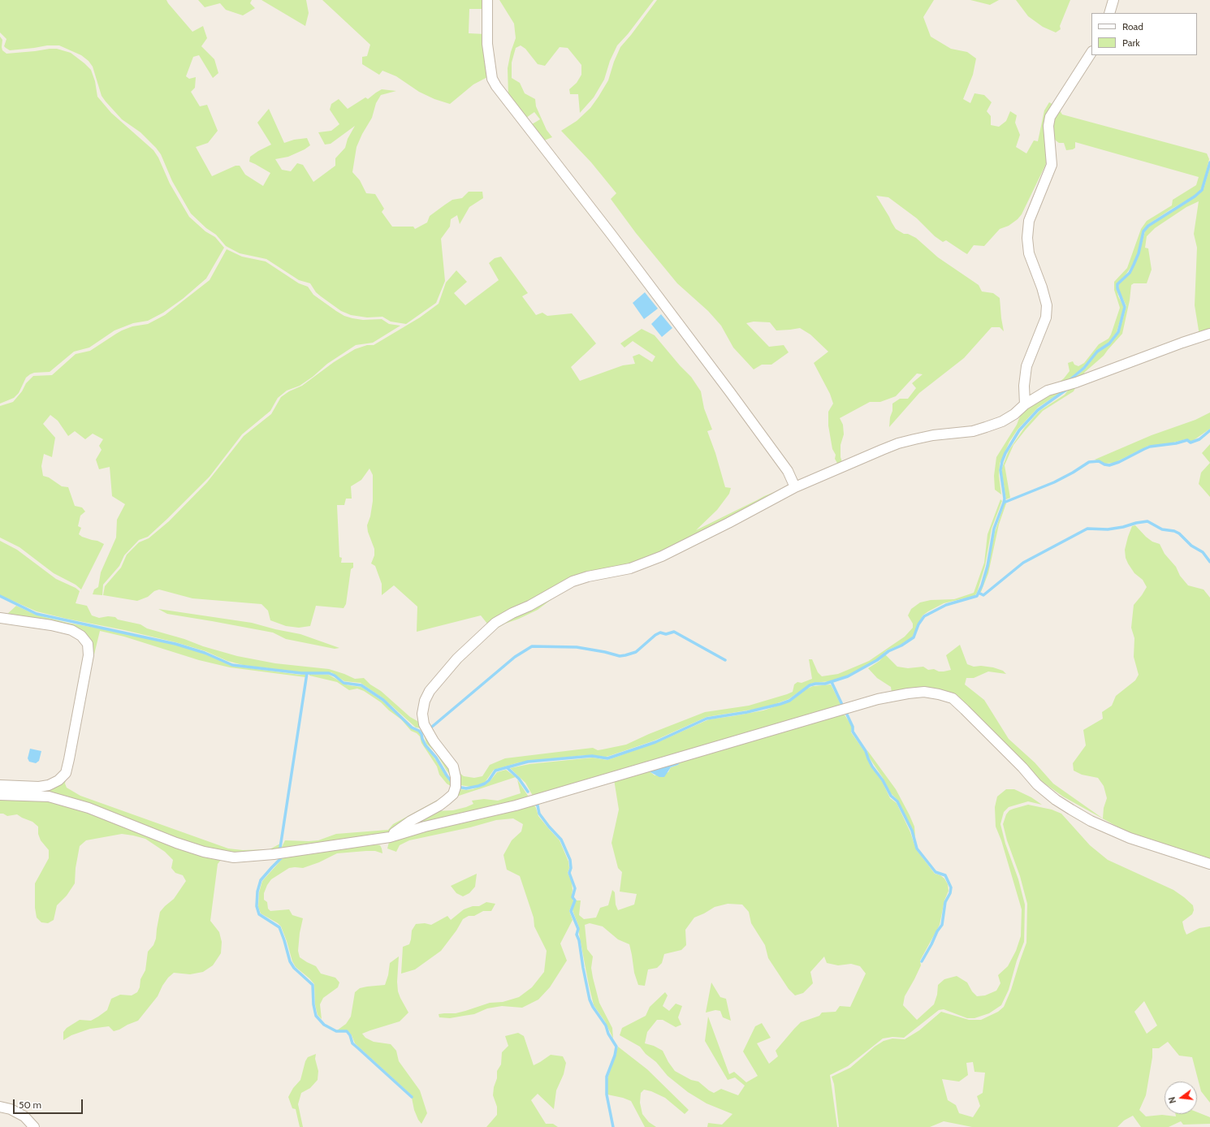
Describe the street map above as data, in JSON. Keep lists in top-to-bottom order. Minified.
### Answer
{"legend":["Road","Park"],"scale_bar":"50 m","north":"left"}
